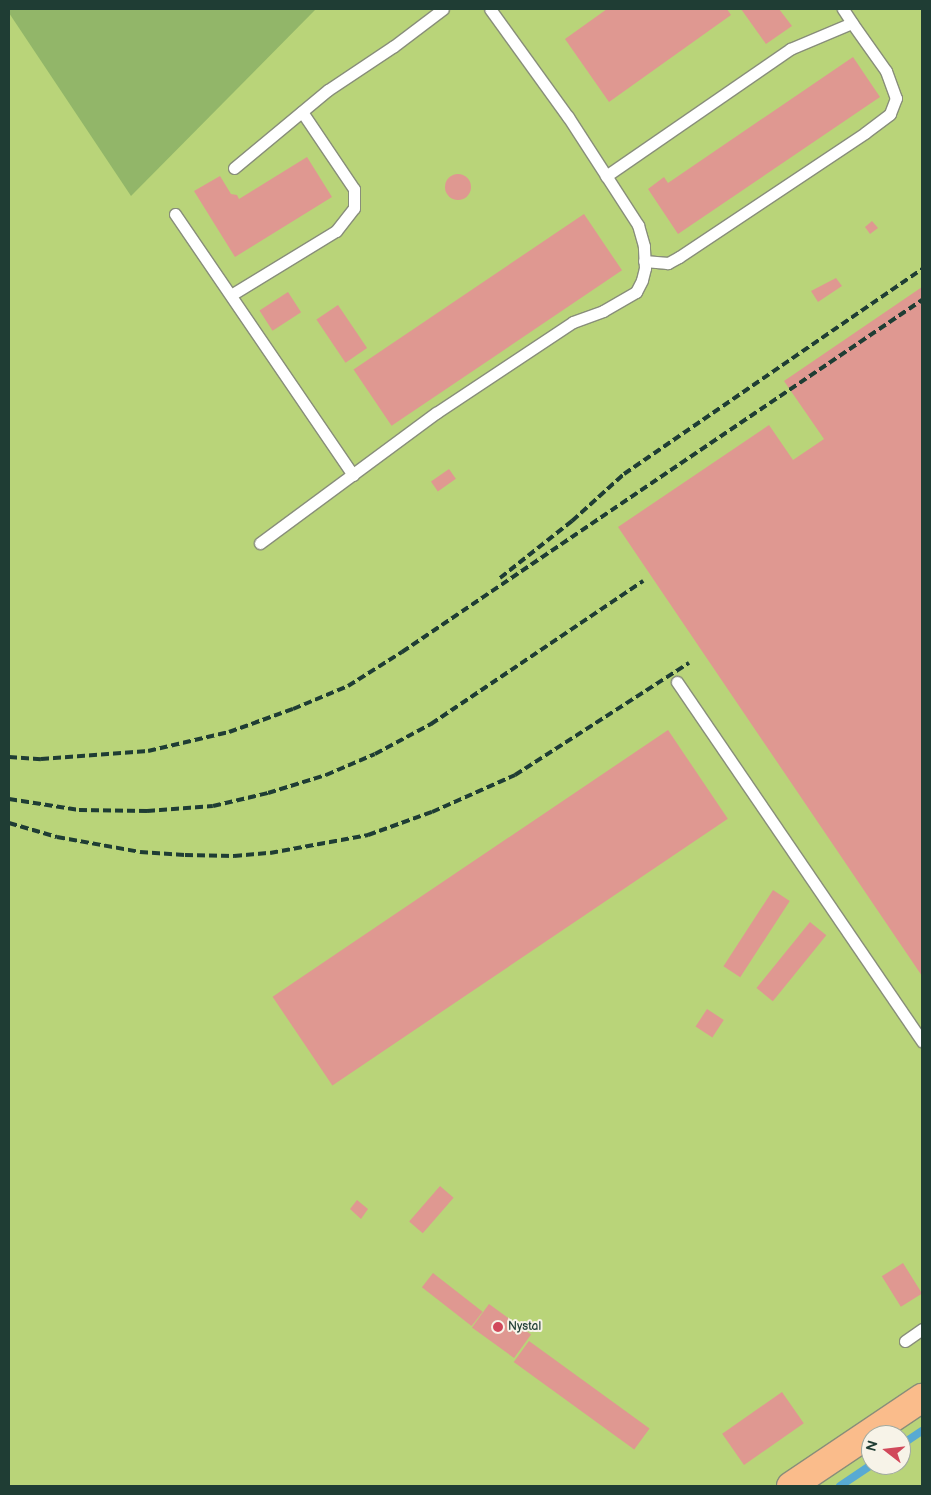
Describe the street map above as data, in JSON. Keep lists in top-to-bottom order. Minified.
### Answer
{"places":["Nystal"],"north":"left"}
